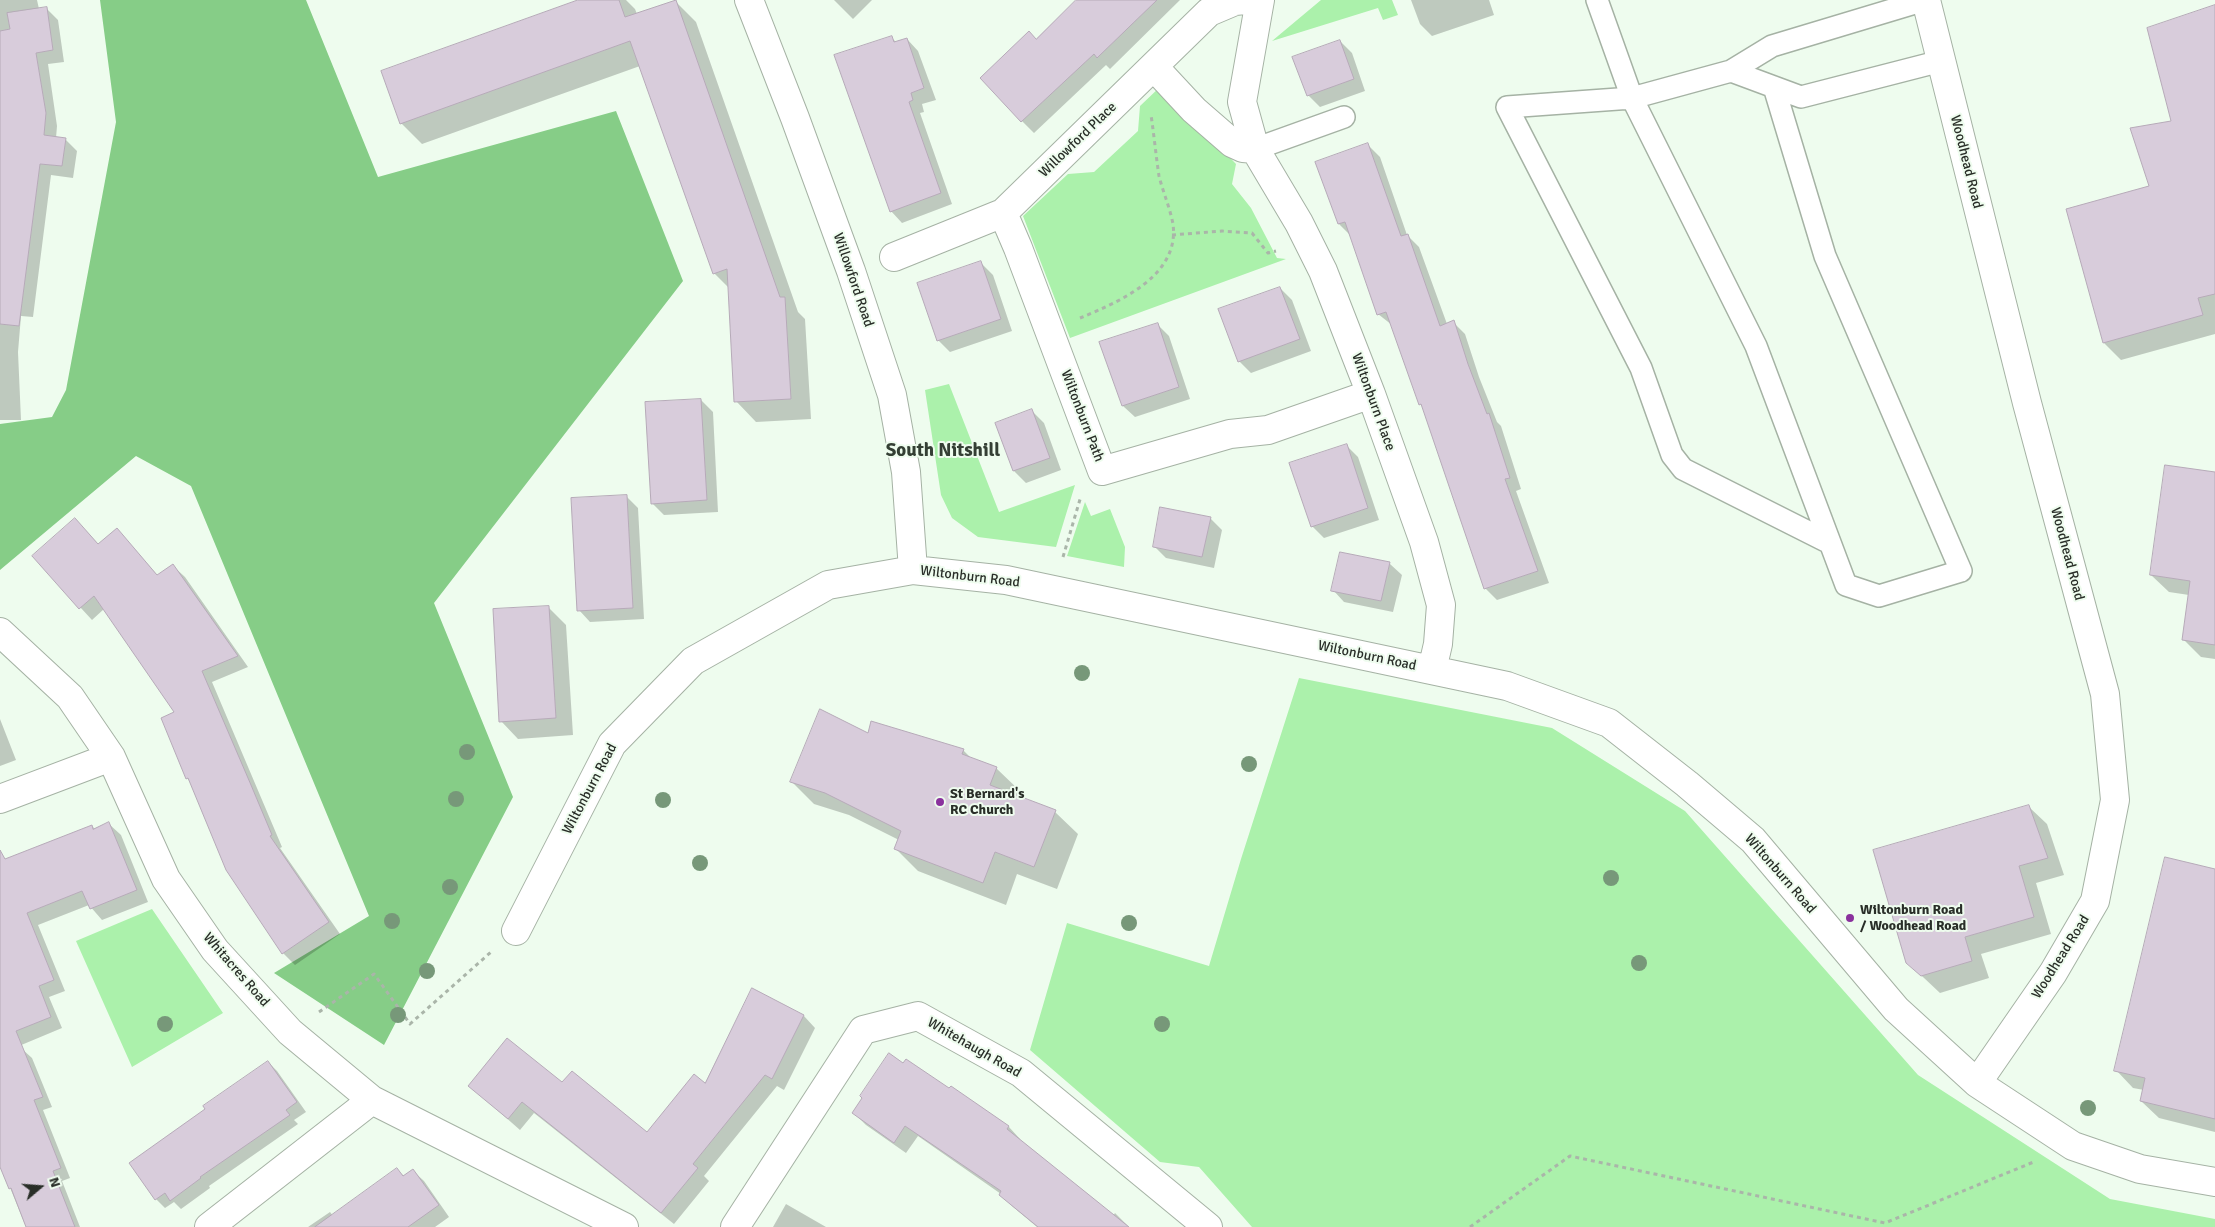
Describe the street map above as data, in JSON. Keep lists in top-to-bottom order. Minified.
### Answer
{"streets":{"street":["Willowford Place","Woodhead Road","Willowford Road","Wiltonburn Place","Wiltonburn Path","Wiltonburn Road","Whitacres Road","Whitehaugh Road"]},"crossings":[["Willowford Place","Wiltonburn Path"],["Woodhead Road","Wiltonburn Road"],["Willowford Road","Wiltonburn Road"],["Wiltonburn Place","Wiltonburn Path"],["Wiltonburn Place","Wiltonburn Road"]],"districts":["South Nitshill"],"places":["St Bernard's RC Church","Wiltonburn Road / Woodhead Road"],"north":"right"}
